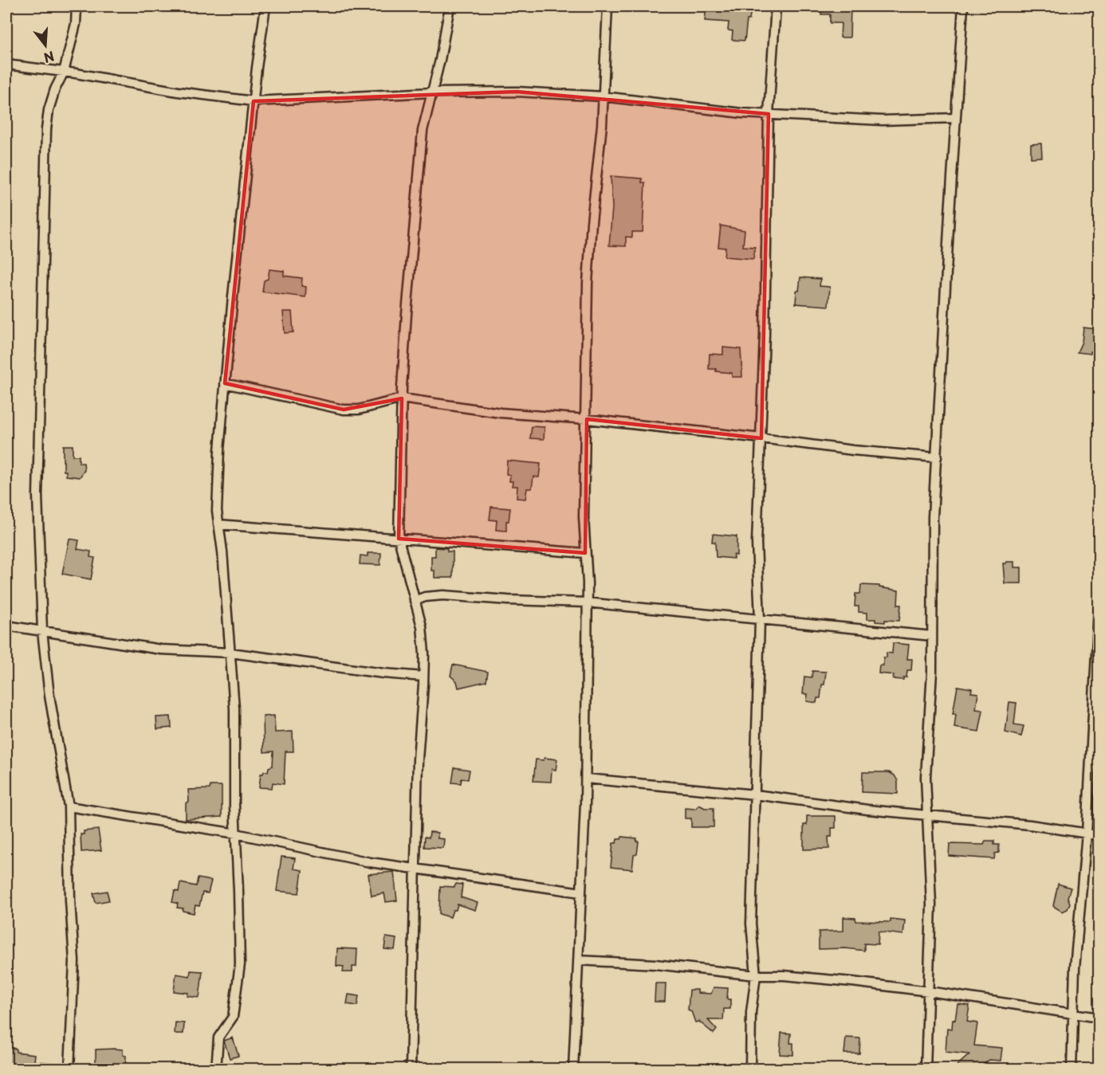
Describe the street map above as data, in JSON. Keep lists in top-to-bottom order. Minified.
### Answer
{"north":"bottom"}
